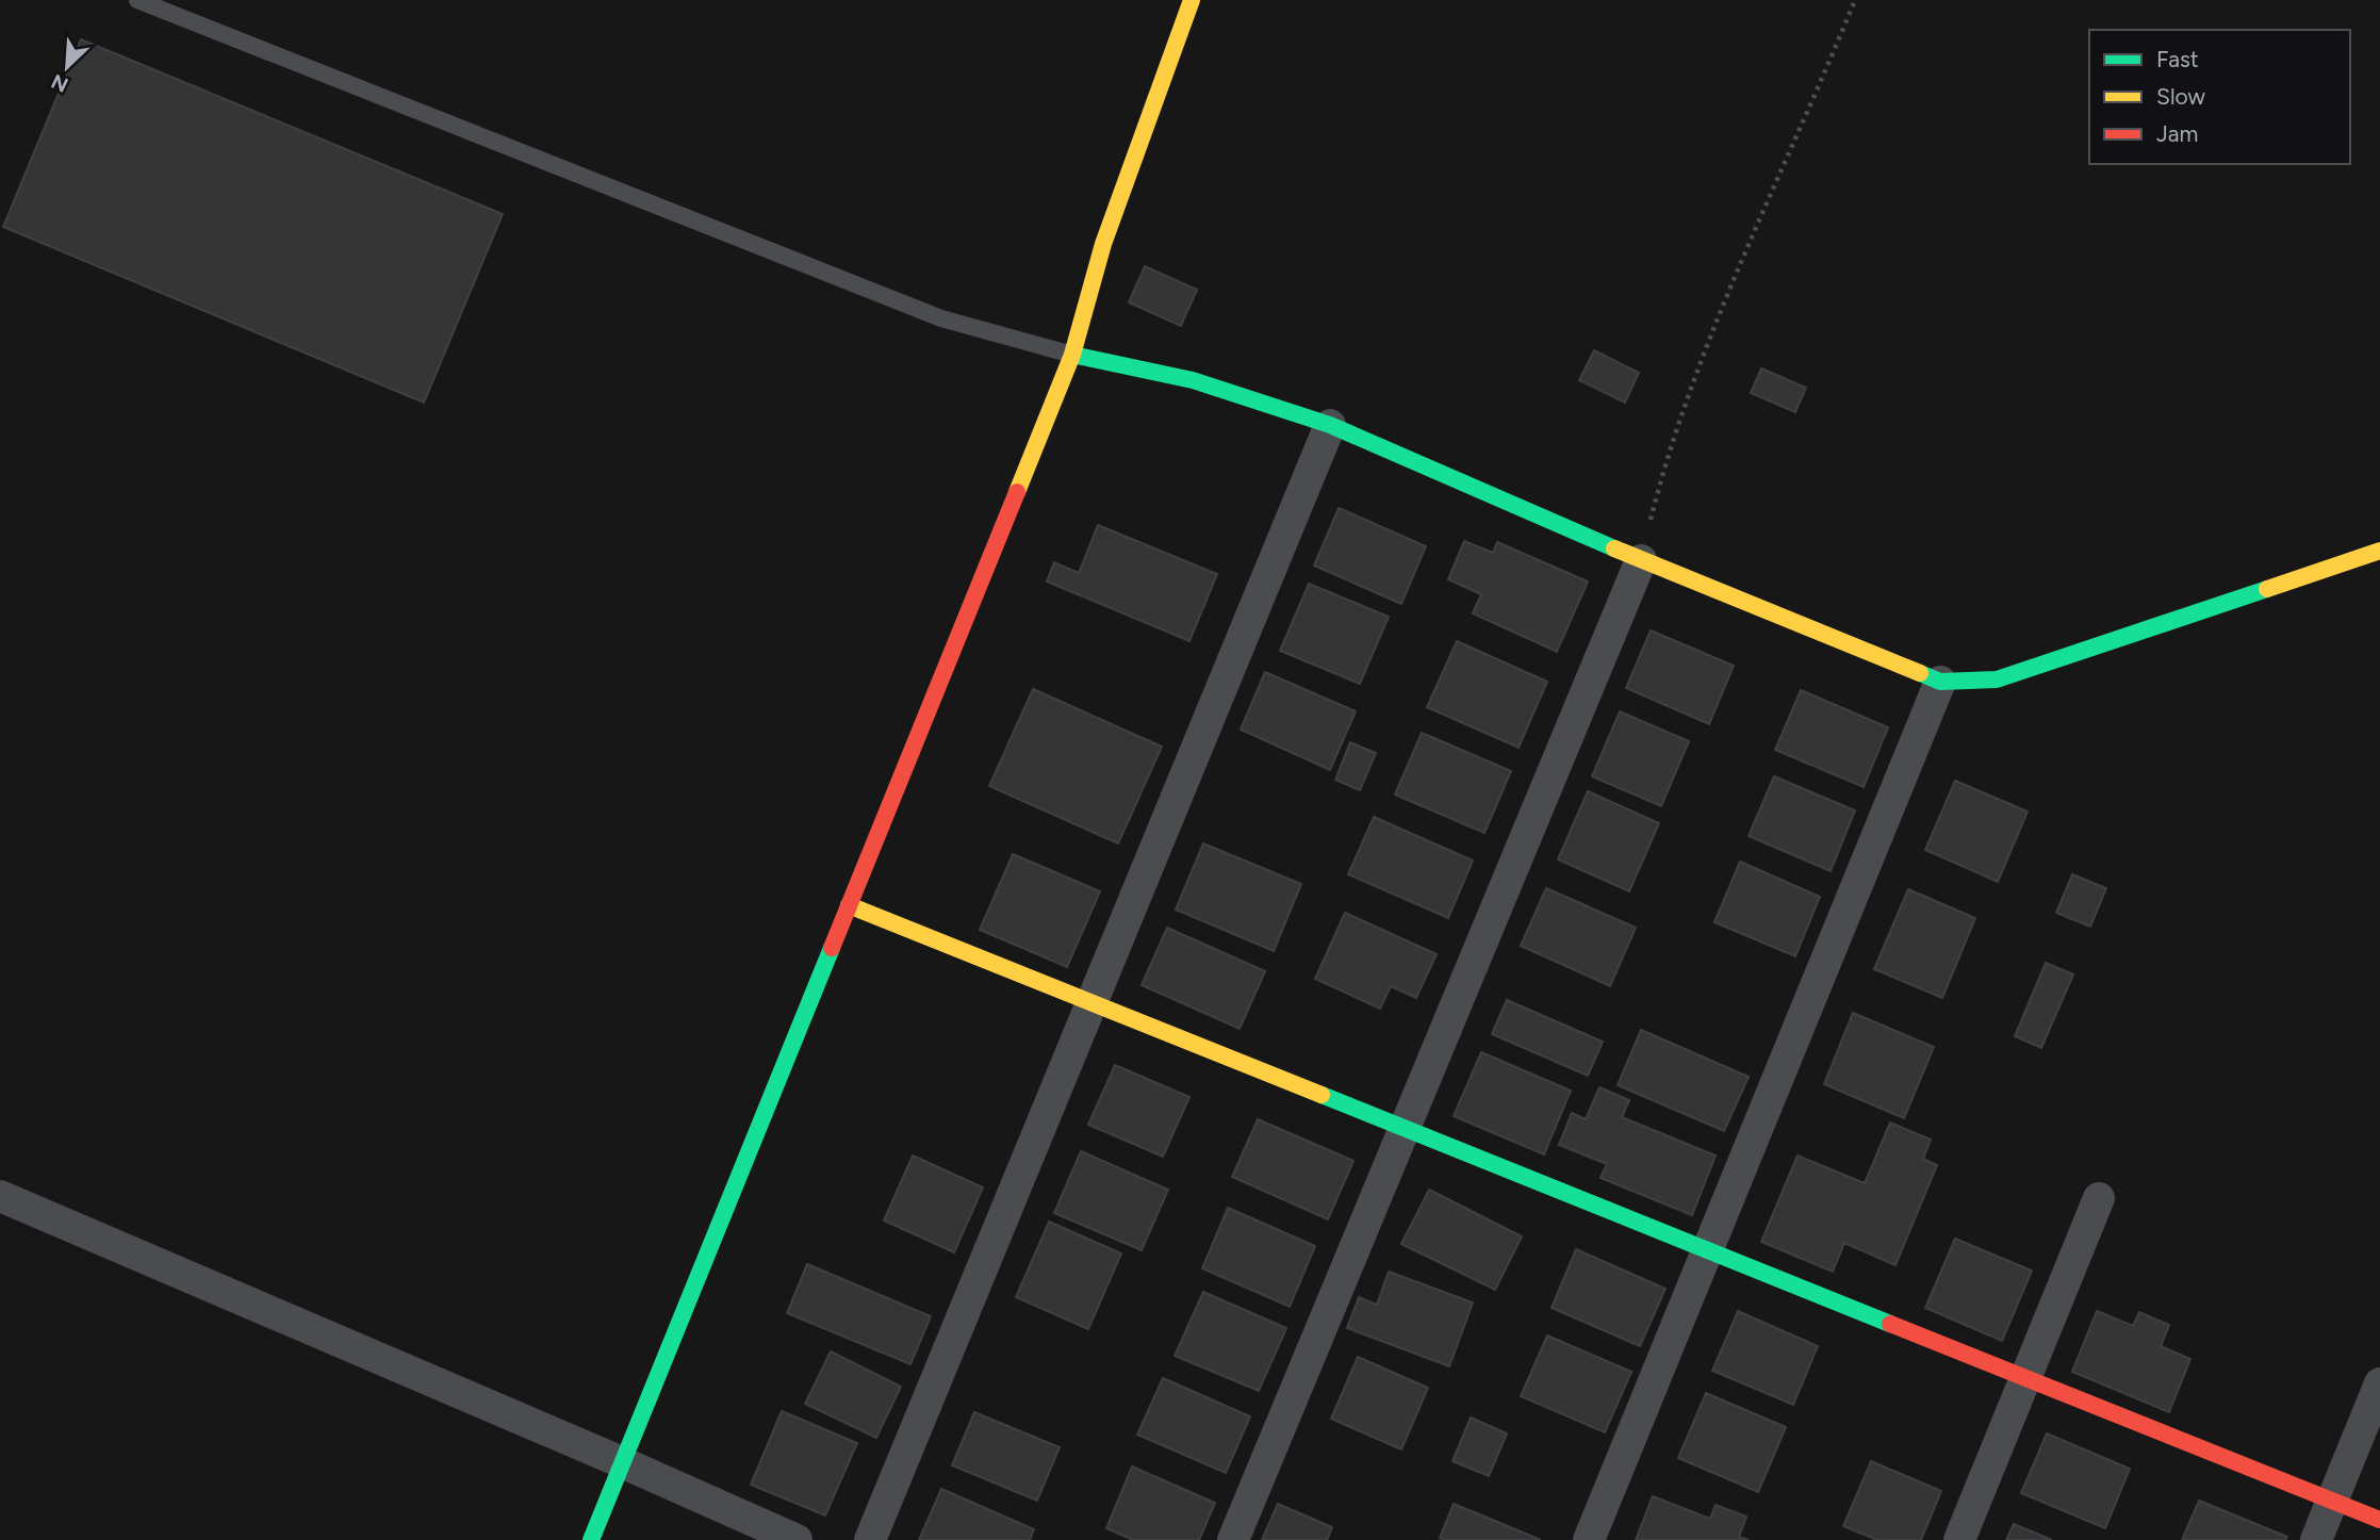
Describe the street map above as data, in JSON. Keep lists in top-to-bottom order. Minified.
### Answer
{"legend":["Fast","Slow","Jam"],"north":"bottom left"}
